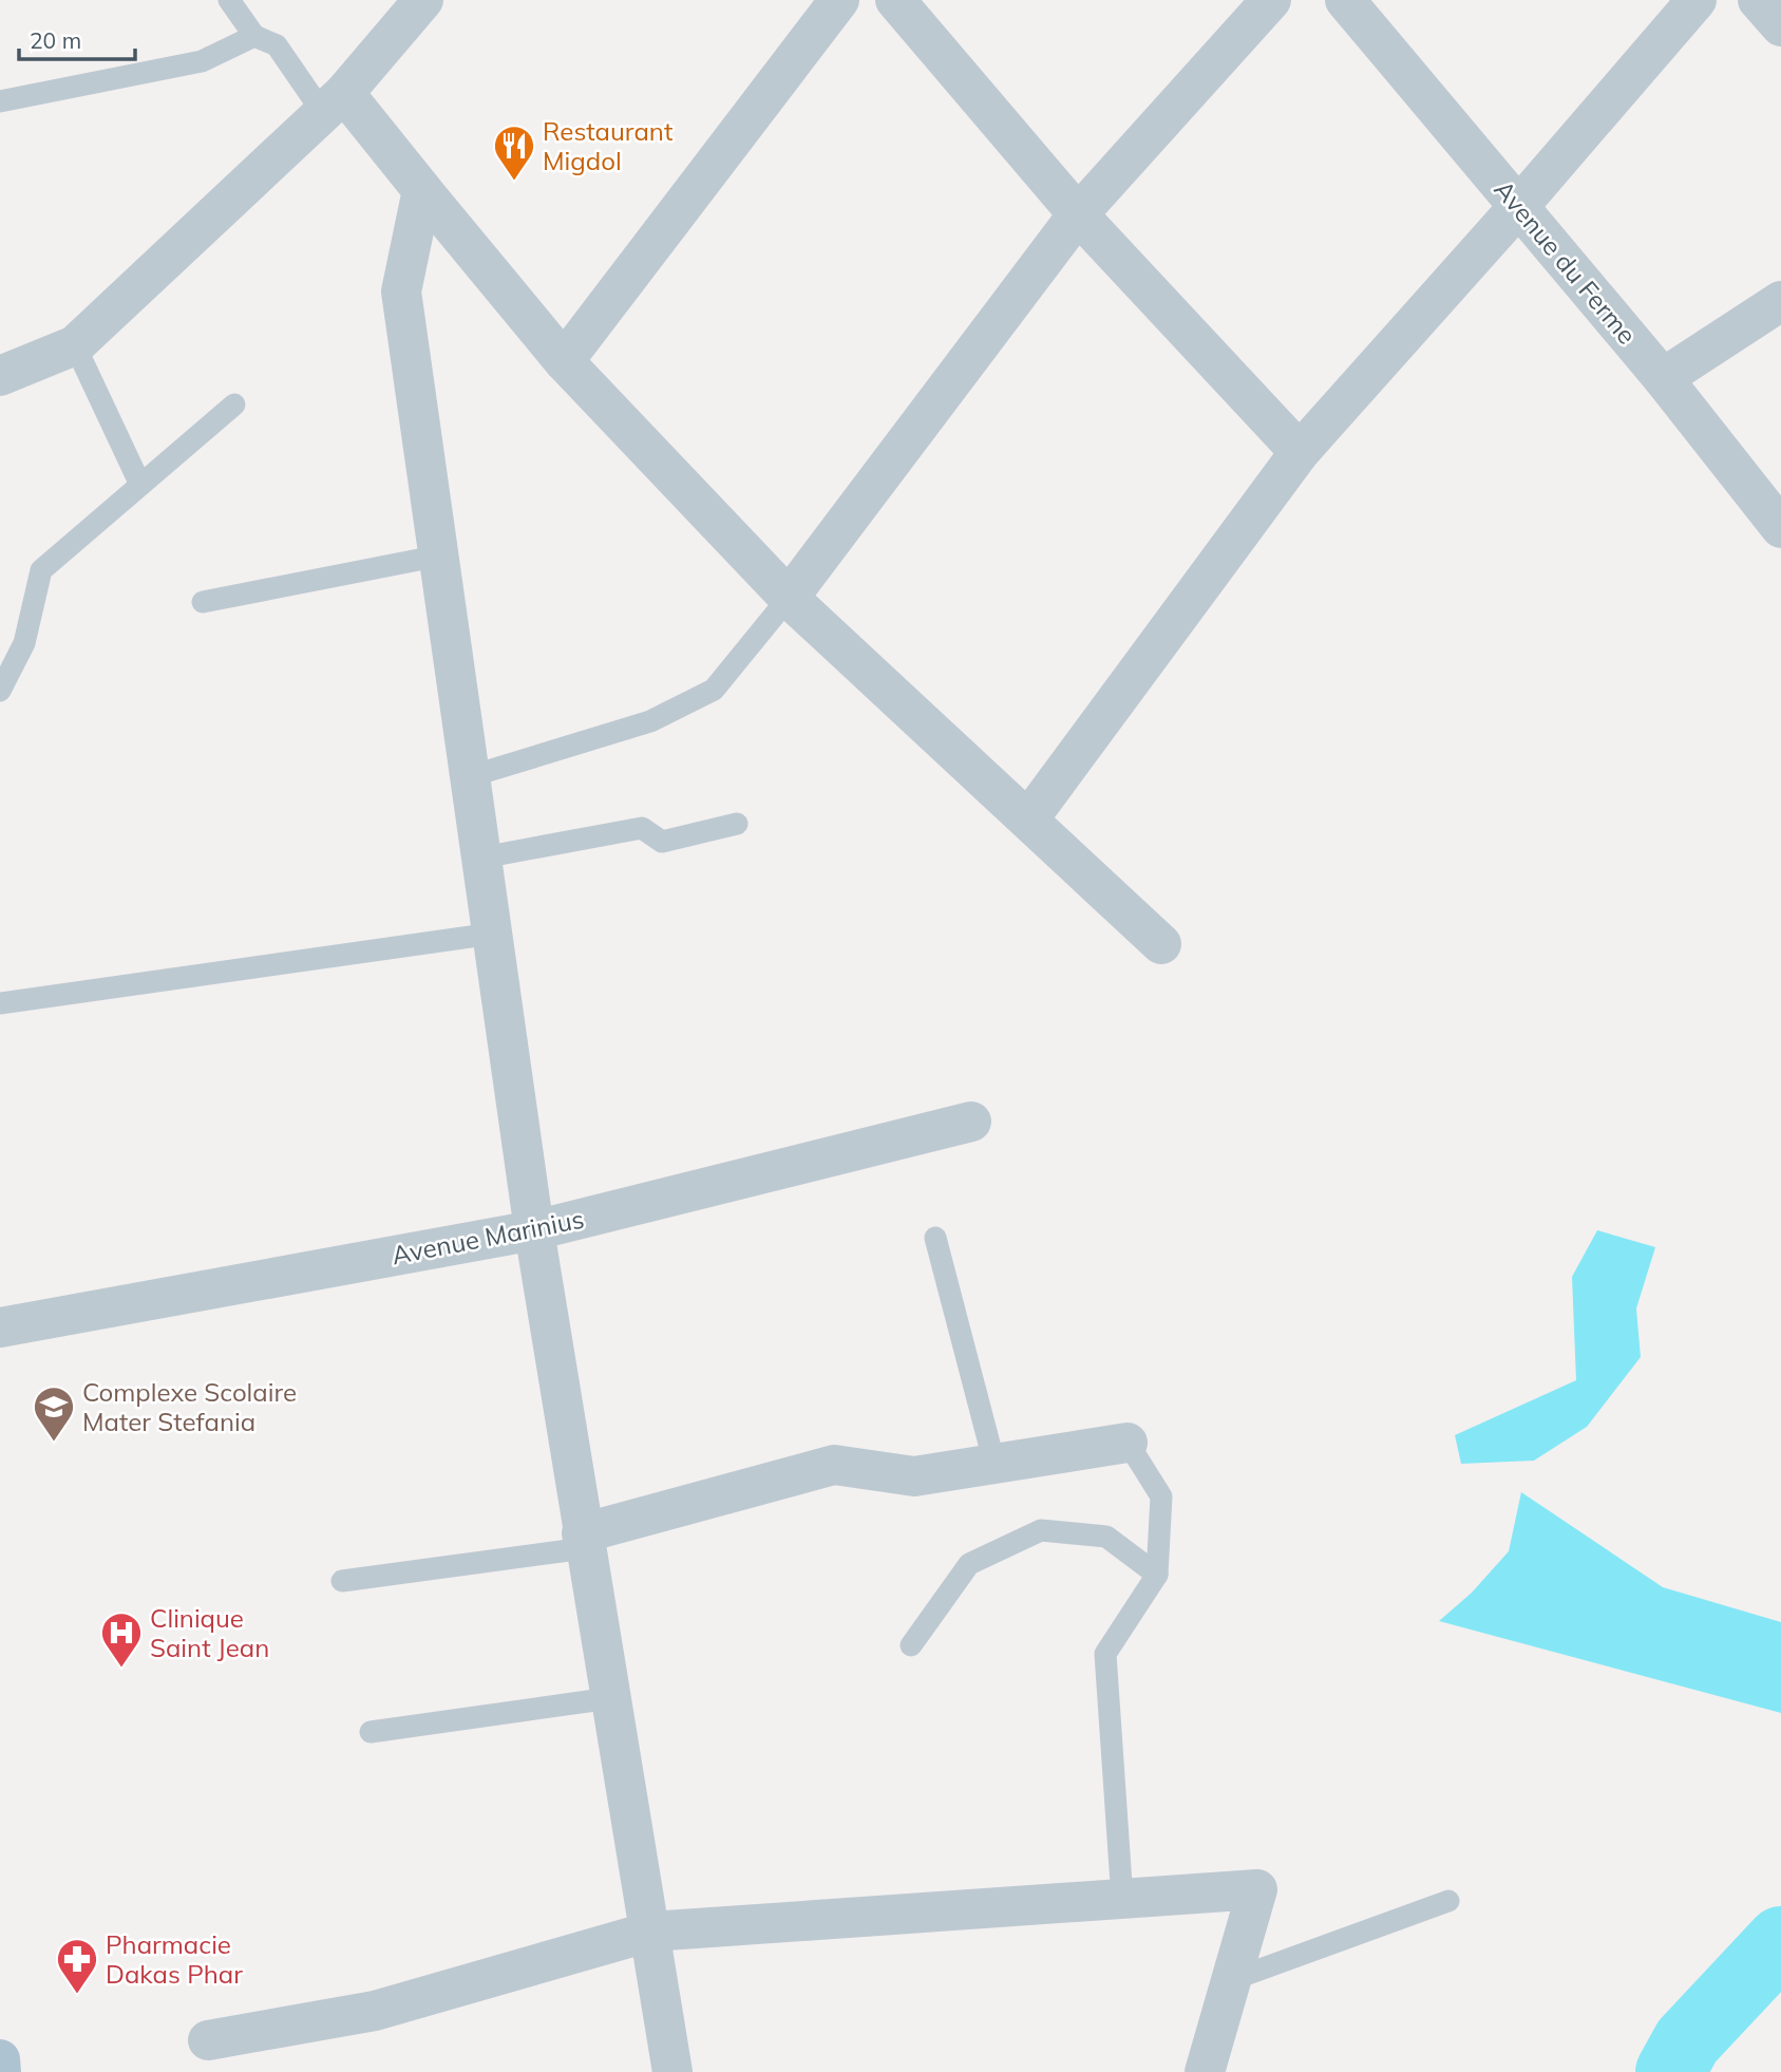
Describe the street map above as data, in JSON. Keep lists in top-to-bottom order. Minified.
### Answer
{"streets":{"street":["Avenue du Ferme","Avenue Marinius"]},"places":{"restaurant":["Restaurant Migdol"],"school or university":["Complexe Scolaire Mater Stefania"],"hospital":["Clinique Saint Jean"],"pharmacy":["Pharmacie Dakas Phar"]},"scale_bar":"20 m"}
